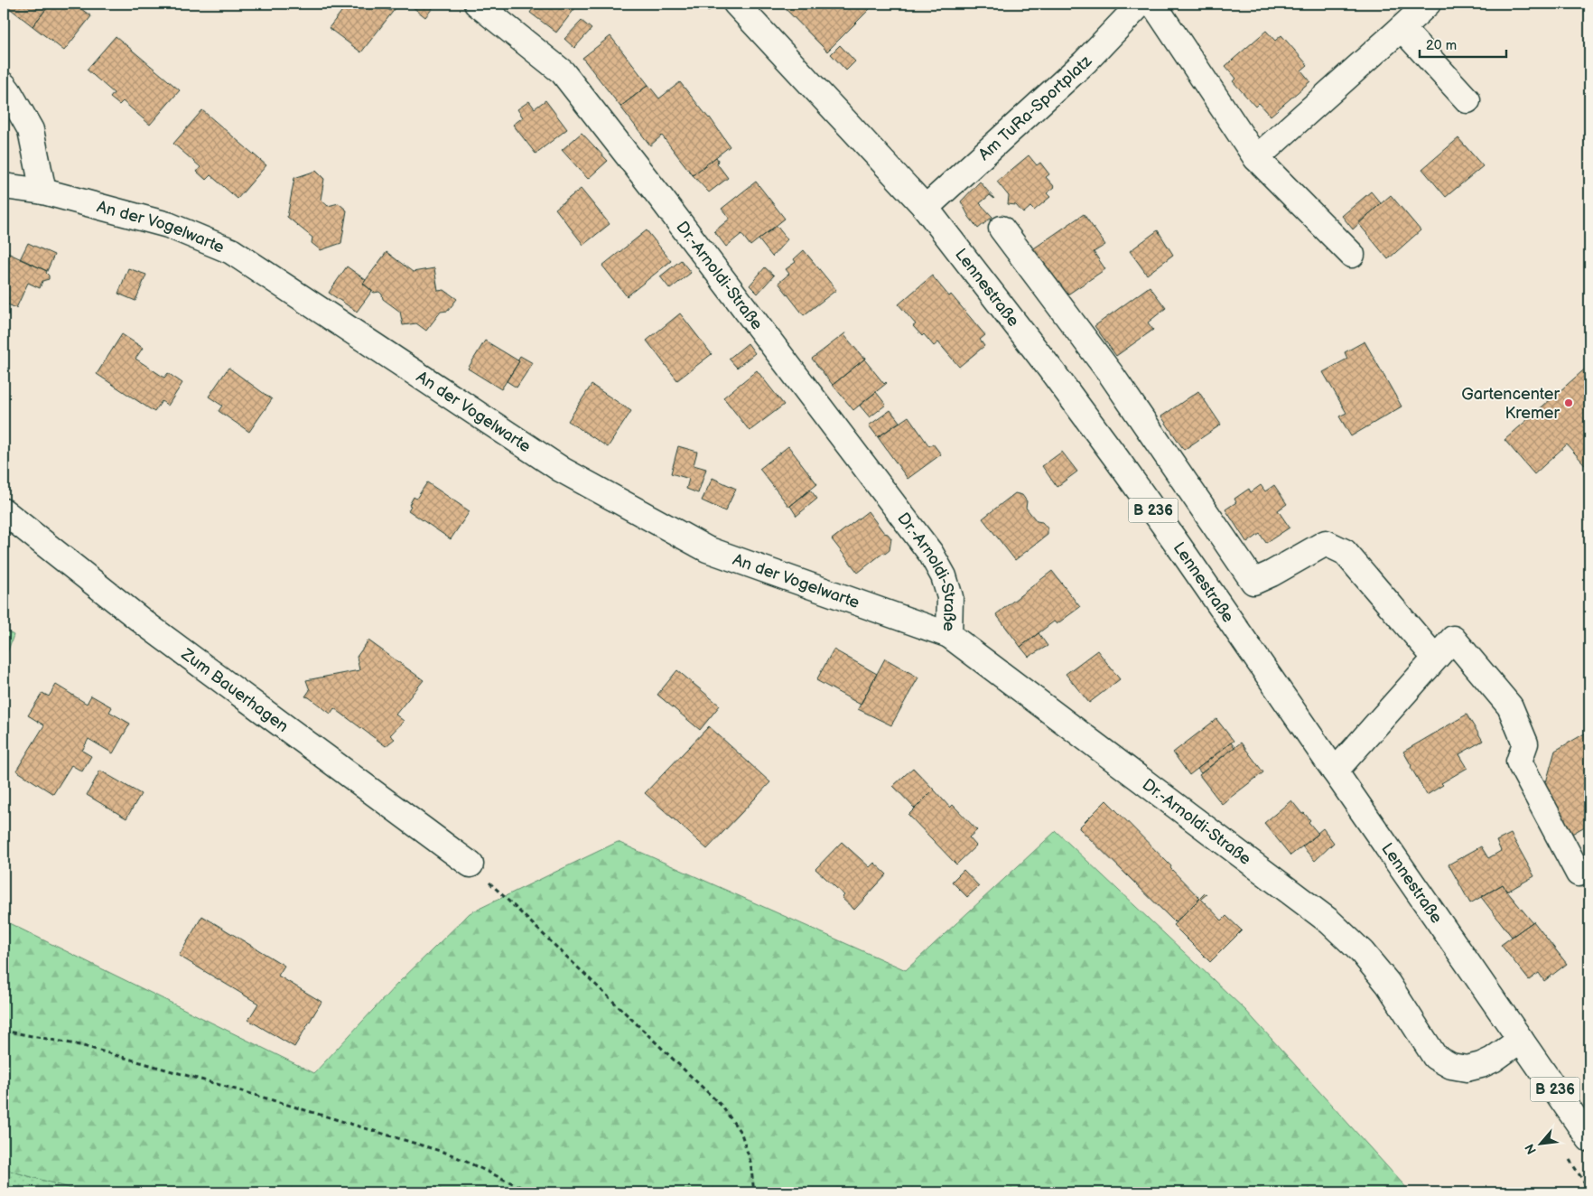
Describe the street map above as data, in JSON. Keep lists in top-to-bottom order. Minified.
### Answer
{"streets":{"street":["Am TuRa-Sportplatz","An der Vogelwarte","Dr.-Arnoldi-Straße","Lennestraße","B 236","Zum Bauerhagen"]},"crossings":[["Am TuRa-Sportplatz","Lennestraße"],["An der Vogelwarte","Dr.-Arnoldi-Straße"],["Dr.-Arnoldi-Straße","Lennestraße"]],"places":["Gartencenter Kremer"],"scale_bar":"20 m","north":"bottom left"}
